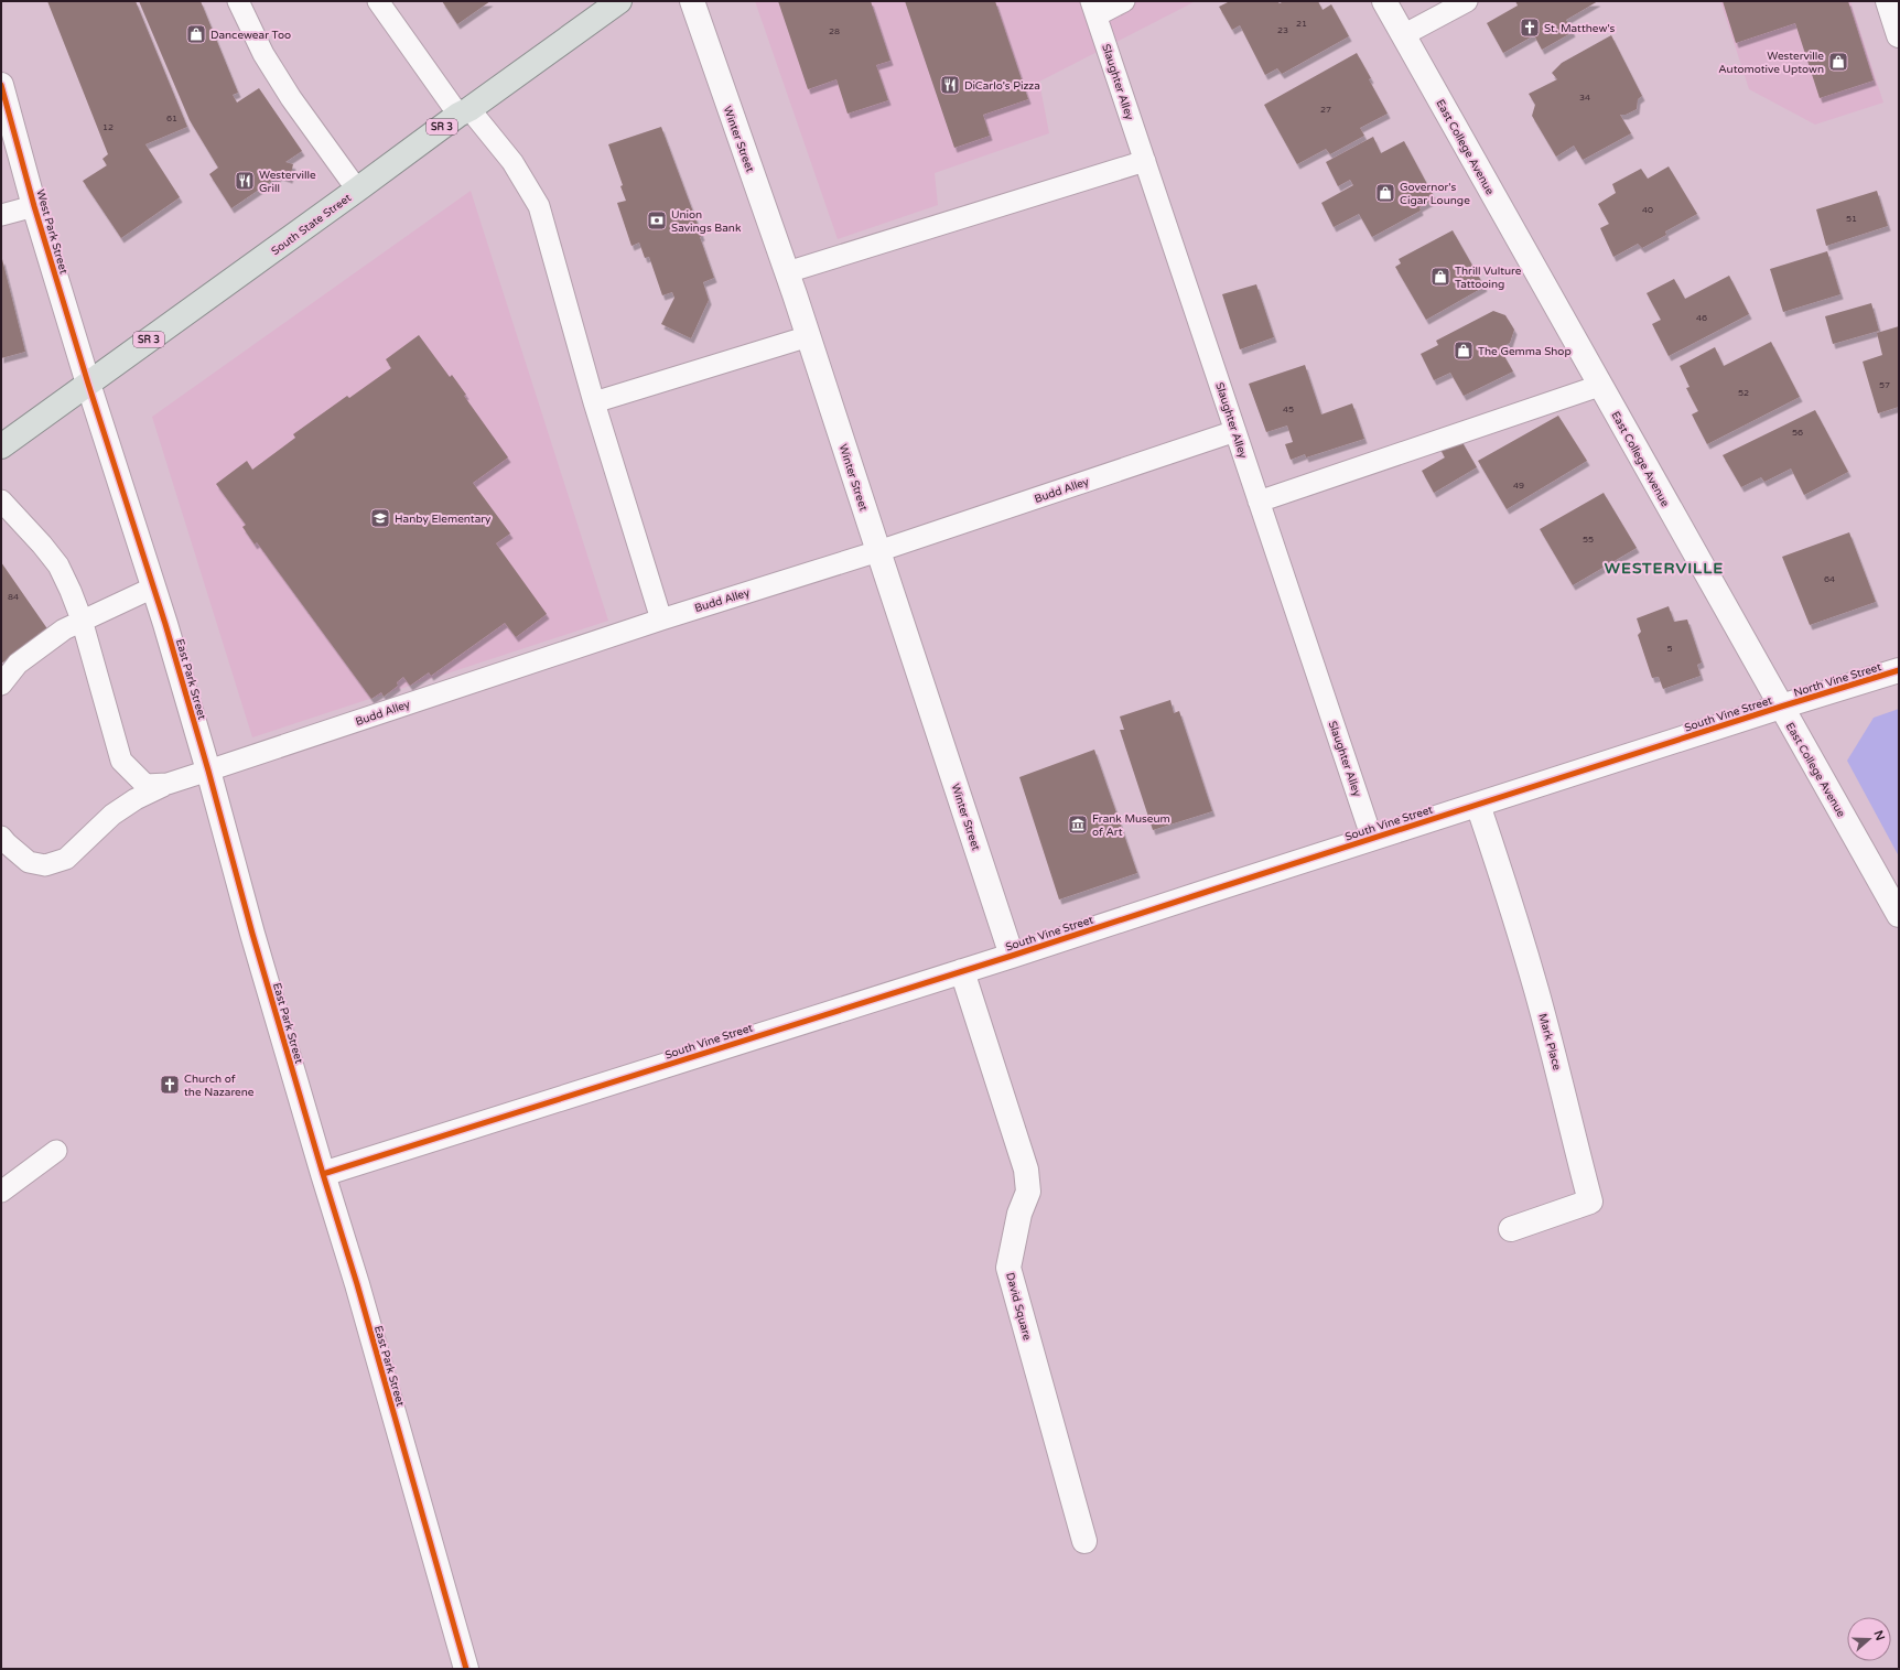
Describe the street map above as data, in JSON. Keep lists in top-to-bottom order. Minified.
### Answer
{"streets":{"main road":["SR 3","South State Street"],"street":["Winter Street","East College Avenue","West Park Street","East Park Street","North Vine Street","South Vine Street","Mark Place","David Square"],"lane":["Slaughter Alley","Budd Alley"]},"crossings":[["Slaughter Alley","Budd Alley"],["Slaughter Alley","South Vine Street"],["Winter Street","Budd Alley"],["Winter Street","South Vine Street"],["East College Avenue","North Vine Street"],["East College Avenue","South Vine Street"],["South State Street","West Park Street"],["South State Street","East Park Street"],["West Park Street","East Park Street"],["Budd Alley","East Park Street"],["East Park Street","South Vine Street"],["North Vine Street","South Vine Street"],["South Vine Street","Mark Place"],["South Vine Street","David Square"]],"districts":["WESTERVILLE"],"places":{"church":["St. Matthew's","Church of the Nazarene"],"shop":["Dancewear Too","Westerville Automotive Uptown","Governor's Cigar Lounge","Thrill Vulture Tattooing","The Gemma Shop"],"restaurant":["DiCarlo's Pizza","Westerville Grill"],"bank":["Union Savings Bank"],"school or university":["Hanby Elementary"],"museum":["Frank Museum of Art"]},"house_numbers":["21","23","28","34","27","61","12","40","51","46","57","52","45","56","49","55","64","84","5"],"north":"right"}
